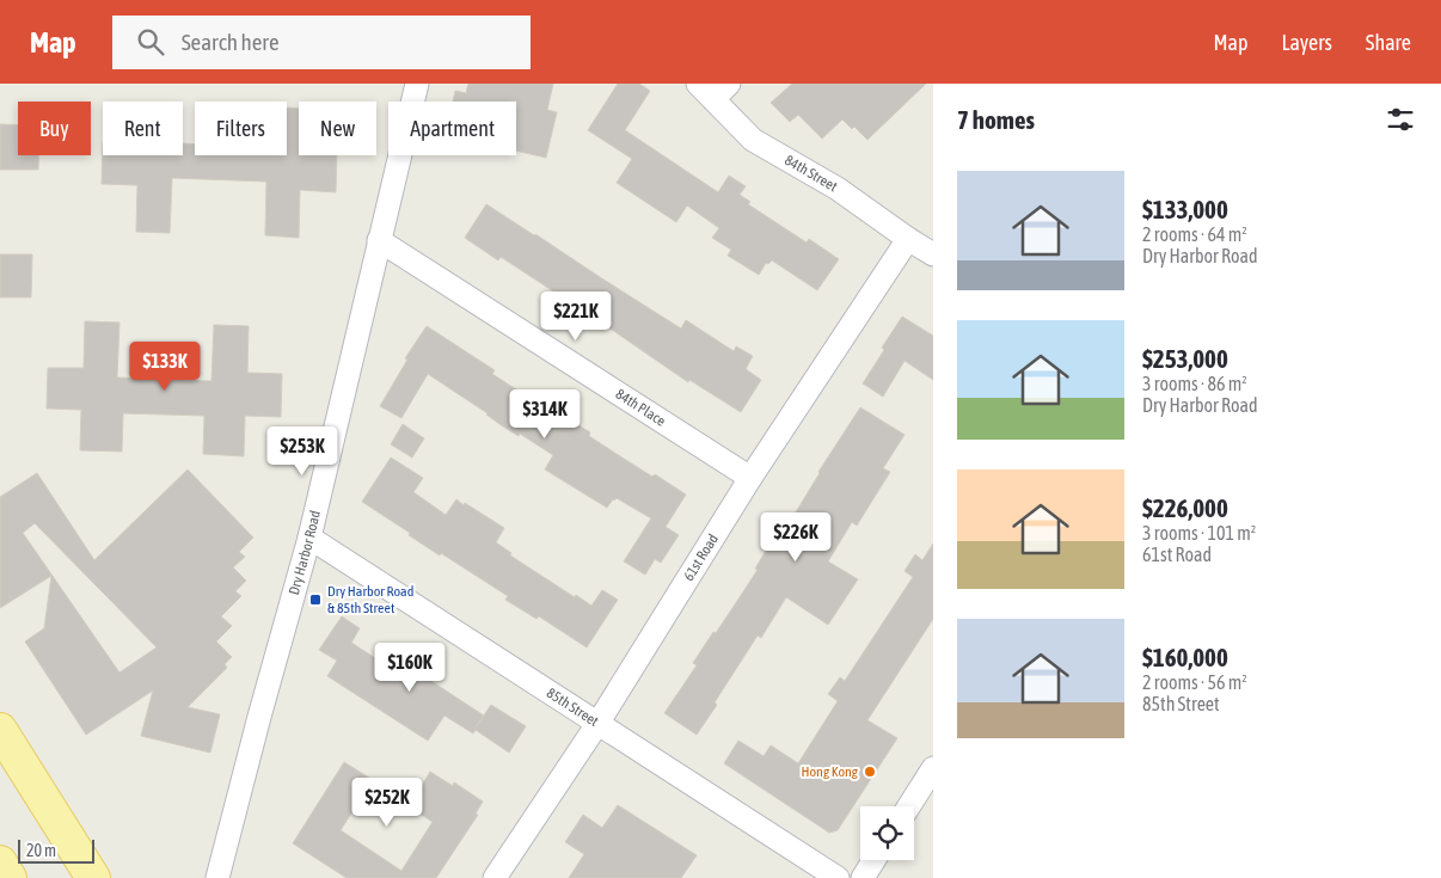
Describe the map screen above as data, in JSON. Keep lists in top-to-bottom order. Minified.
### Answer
{"streets":{"street":["84th Street","84th Place","Dry Harbor Road","61st Road","85th Street"]},"crossings":[["84th Street","61st Road"],["84th Place","Dry Harbor Road"],["84th Place","61st Road"],["Dry Harbor Road","85th Street"],["61st Road","85th Street"]],"places":{"transit":["Dry Harbor Road & 85th Street"],"other":["Hong Kong"]},"scale_bar":"20 m","page":{"header":"Map","search":"Search here","nav":["Map","Layers","Share"],"heading":"7 homes","chip":["Buy","Rent","Filters","New","Apartment"],"list":[{"name":"$133,000","note":"2 rooms · 64 m² · Dry Harbor Road"},{"name":"$253,000","note":"3 rooms · 86 m² · Dry Harbor Road"},{"name":"$226,000","note":"3 rooms · 101 m² · 61st Road"},{"name":"$160,000","note":"2 rooms · 56 m² · 85th Street"}],"price":["$221K","$133K","$314K","$253K","$226K","$160K","$252K"],"scale":"20 m"}}
